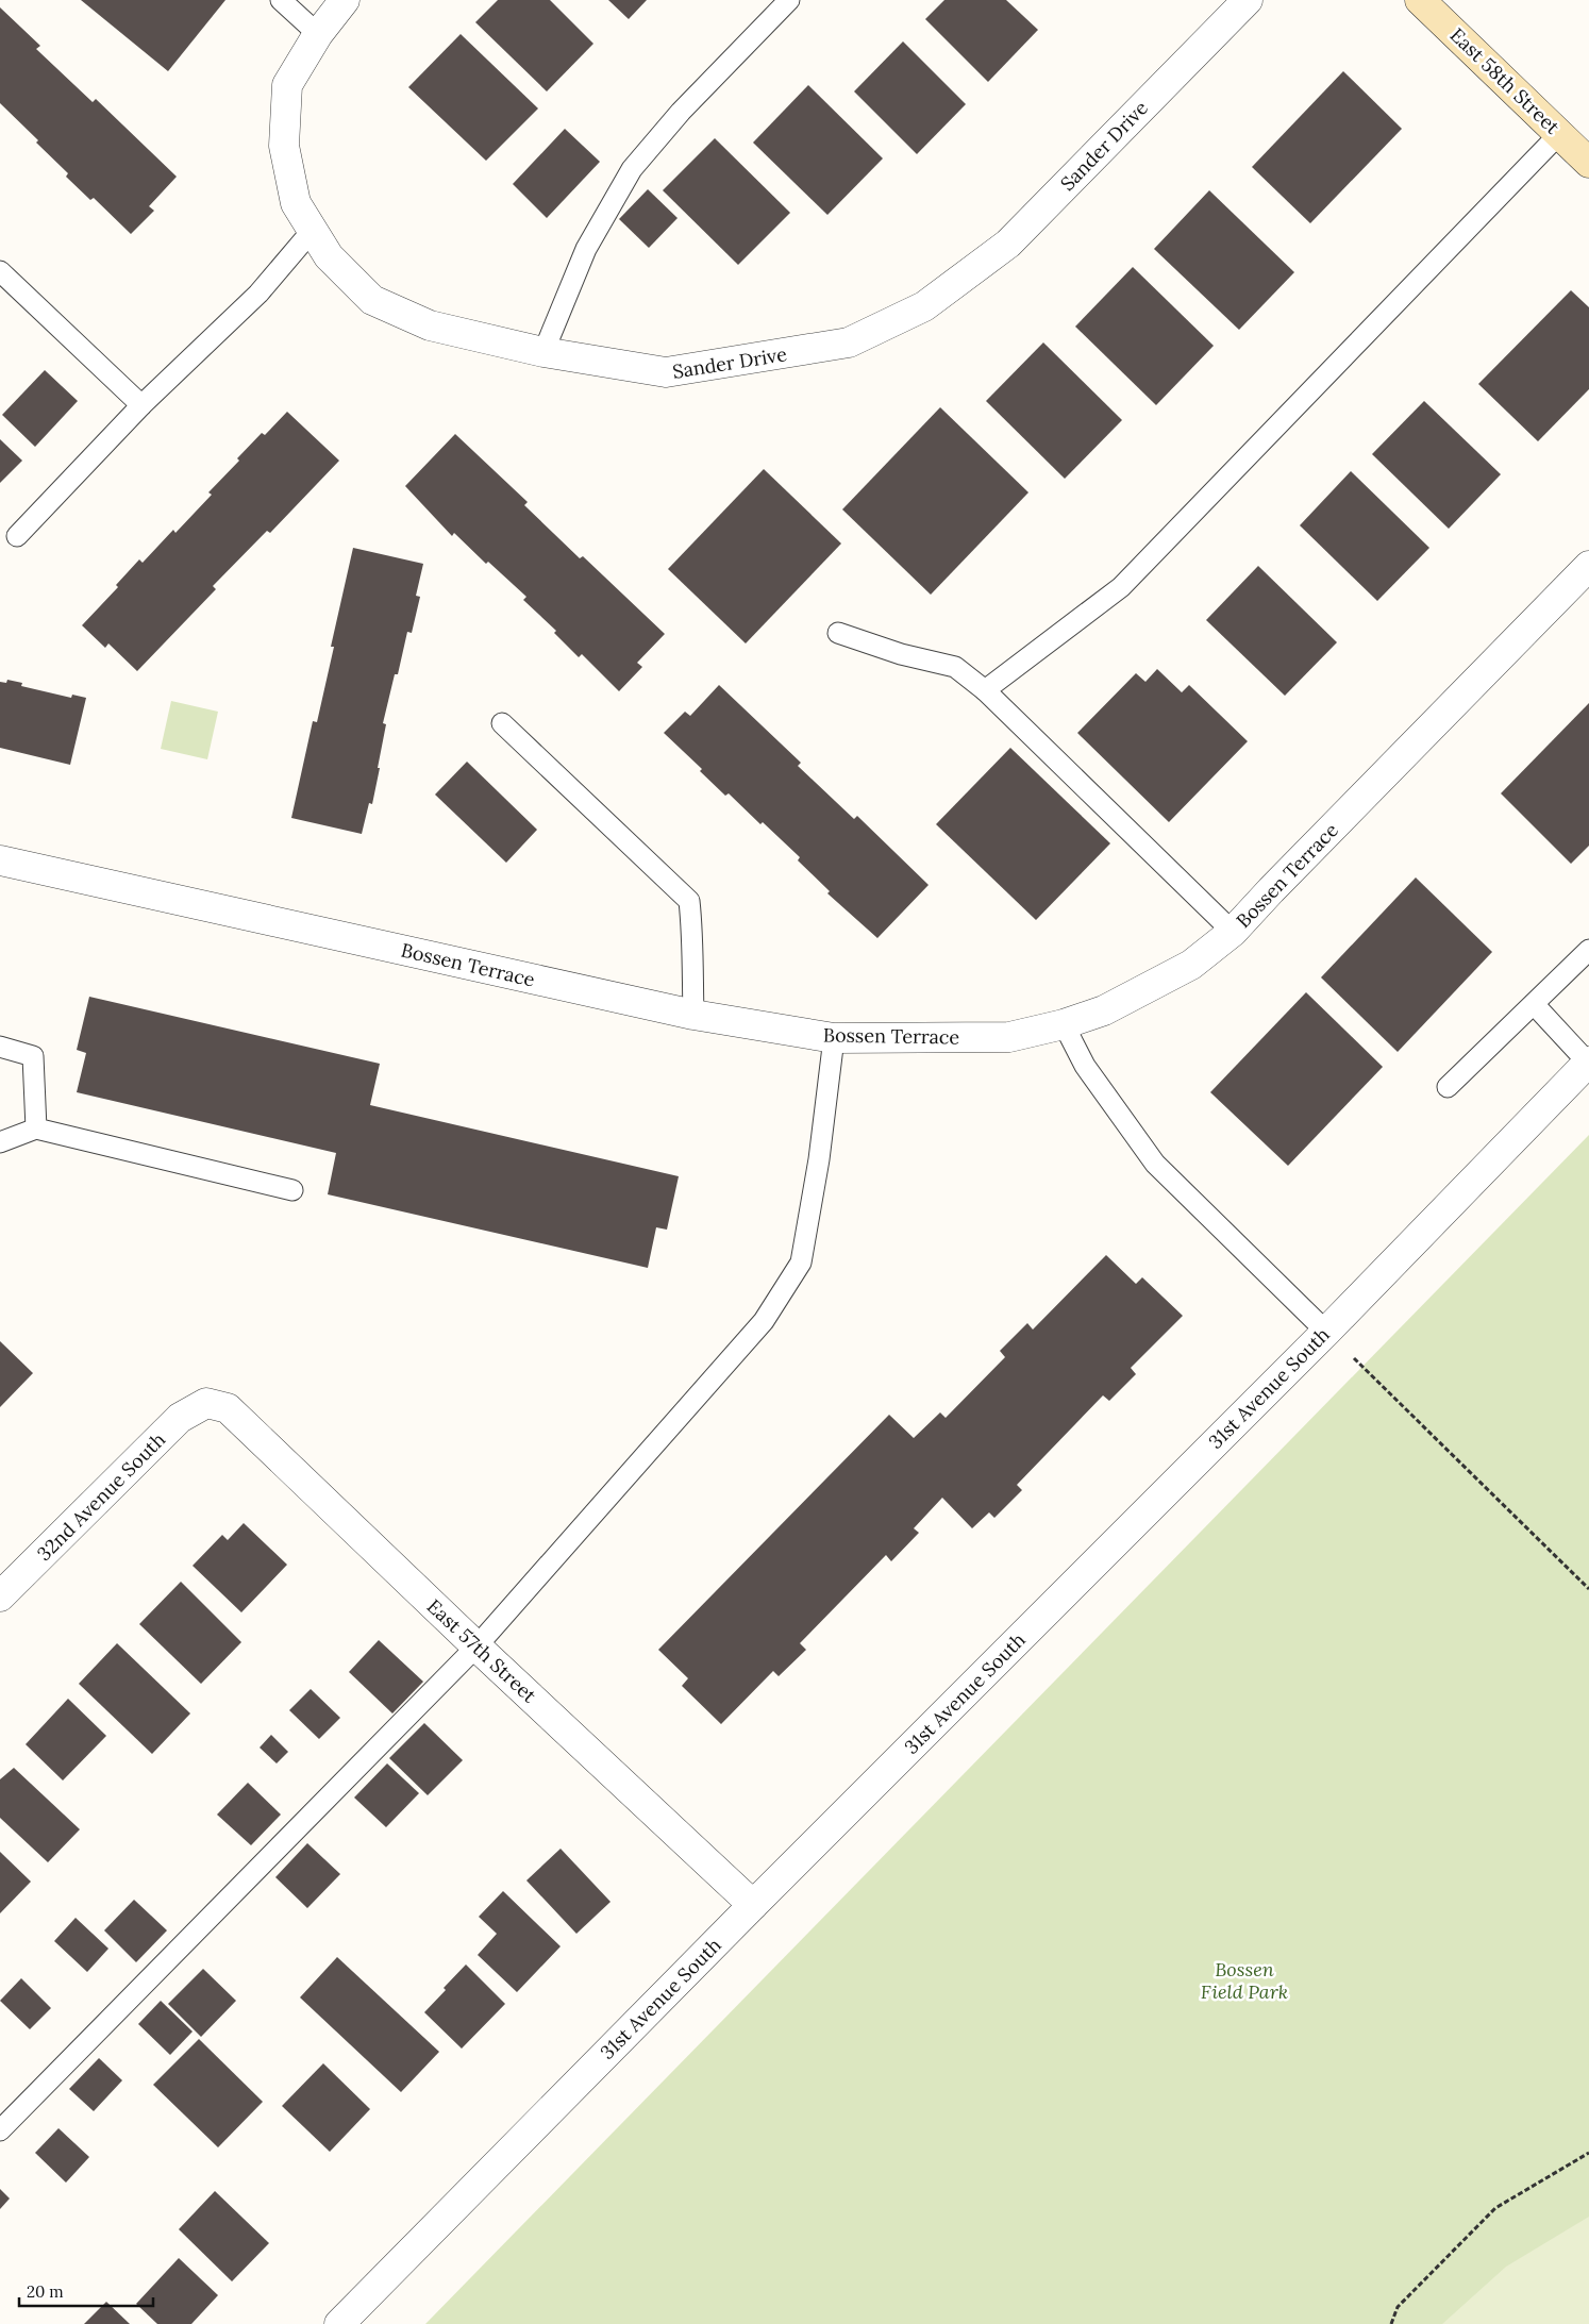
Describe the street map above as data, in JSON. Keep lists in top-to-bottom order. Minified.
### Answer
{"streets":{"street":["East 58th Street","Sander Drive","Bossen Terrace","31st Avenue South","32nd Avenue South","East 57th Street"]},"crossings":[["31st Avenue South","East 57th Street"],["32nd Avenue South","East 57th Street"]],"parks":["Bossen Field Park"],"scale_bar":"20 m"}
